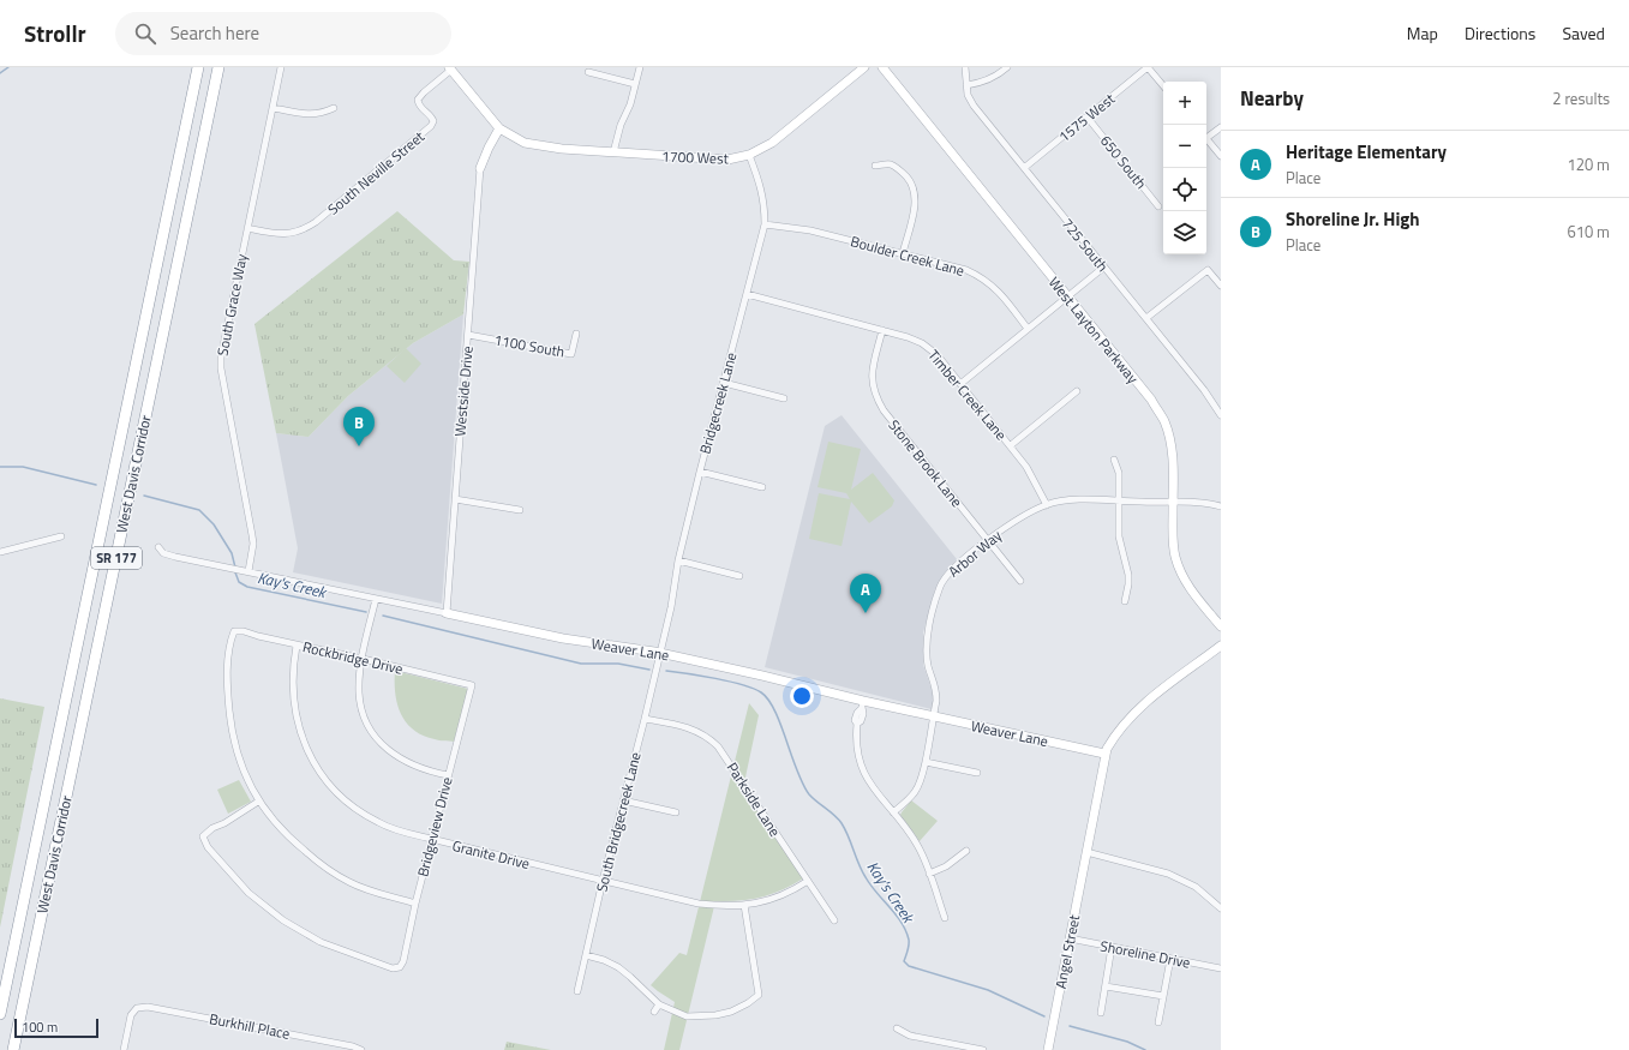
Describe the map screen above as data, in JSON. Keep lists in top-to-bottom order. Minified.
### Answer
{"streets":{"highway":["West Davis Corridor","SR 177"],"street":["1575 West","1700 West","650 South","South Neville Street","725 South","Boulder Creek Lane","South Grace Way","West Layton Parkway","1100 South","Westside Drive","Timber Creek Lane","Bridgecreek Lane","Stone Brook Lane","Arbor Way","Weaver Lane","Rockbridge Drive","Parkside Lane","South Bridgecreek Lane","Bridgeview Drive","Granite Drive","Angel Street","Shoreline Drive","Burkhill Place"]},"crossings":[["1575 West","650 South"],["1575 West","725 South"],["1700 West","Bridgecreek Lane"],["South Neville Street","South Grace Way"],["Boulder Creek Lane","Bridgecreek Lane"],["South Grace Way","Weaver Lane"],["West Layton Parkway","Arbor Way"],["1100 South","Westside Drive"],["Westside Drive","Weaver Lane"],["Timber Creek Lane","Bridgecreek Lane"],["Timber Creek Lane","Stone Brook Lane"],["Timber Creek Lane","Arbor Way"],["Bridgecreek Lane","Weaver Lane"],["Bridgecreek Lane","South Bridgecreek Lane"],["Stone Brook Lane","Arbor Way"],["Arbor Way","Weaver Lane"],["Weaver Lane","South Bridgecreek Lane"],["Weaver Lane","Angel Street"],["Rockbridge Drive","Bridgeview Drive"],["Rockbridge Drive","Granite Drive"],["Parkside Lane","South Bridgecreek Lane"],["Parkside Lane","Granite Drive"],["South Bridgecreek Lane","Granite Drive"],["Bridgeview Drive","Granite Drive"],["Angel Street","Shoreline Drive"]],"water":["Kay's Creek"],"scale_bar":"100 m","page":{"header":"Strollr","search":"Search here","nav":["Map","Directions","Saved"],"heading":["Nearby","2 results"],"map_buttons":["+","−"],"list":[{"mark":"A","name":"Heritage Elementary","note":"Place","value":"120 m"},{"mark":"B","name":"Shoreline Jr. High","note":"Place","value":"610 m"}],"pins":["B","A"],"scale":"100 m"}}
